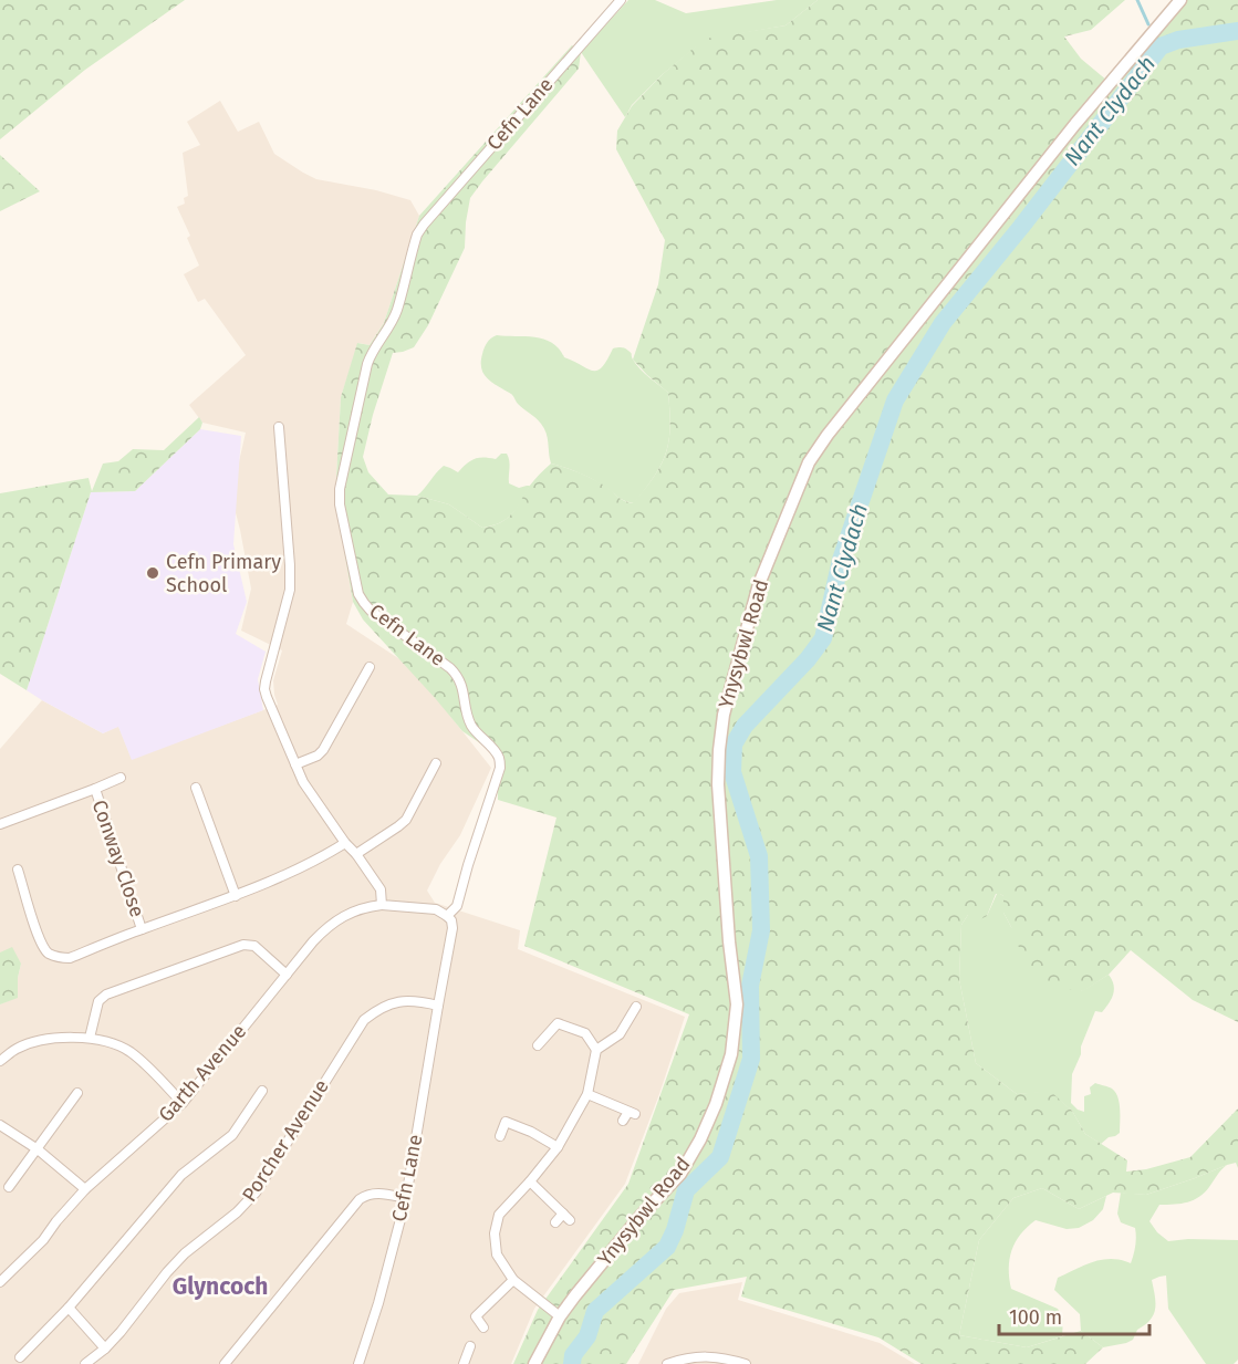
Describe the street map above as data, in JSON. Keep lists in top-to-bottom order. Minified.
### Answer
{"streets":{"main road":["Ynysybwl Road"],"street":["Cefn Lane","Conway Close","Garth Avenue","Porcher Avenue"]},"crossings":[["Cefn Lane","Garth Avenue"],["Cefn Lane","Porcher Avenue"]],"districts":["Glyncoch"],"water":["Nant Clydach"],"places":["Cefn Primary School"],"scale_bar":"100 m"}
